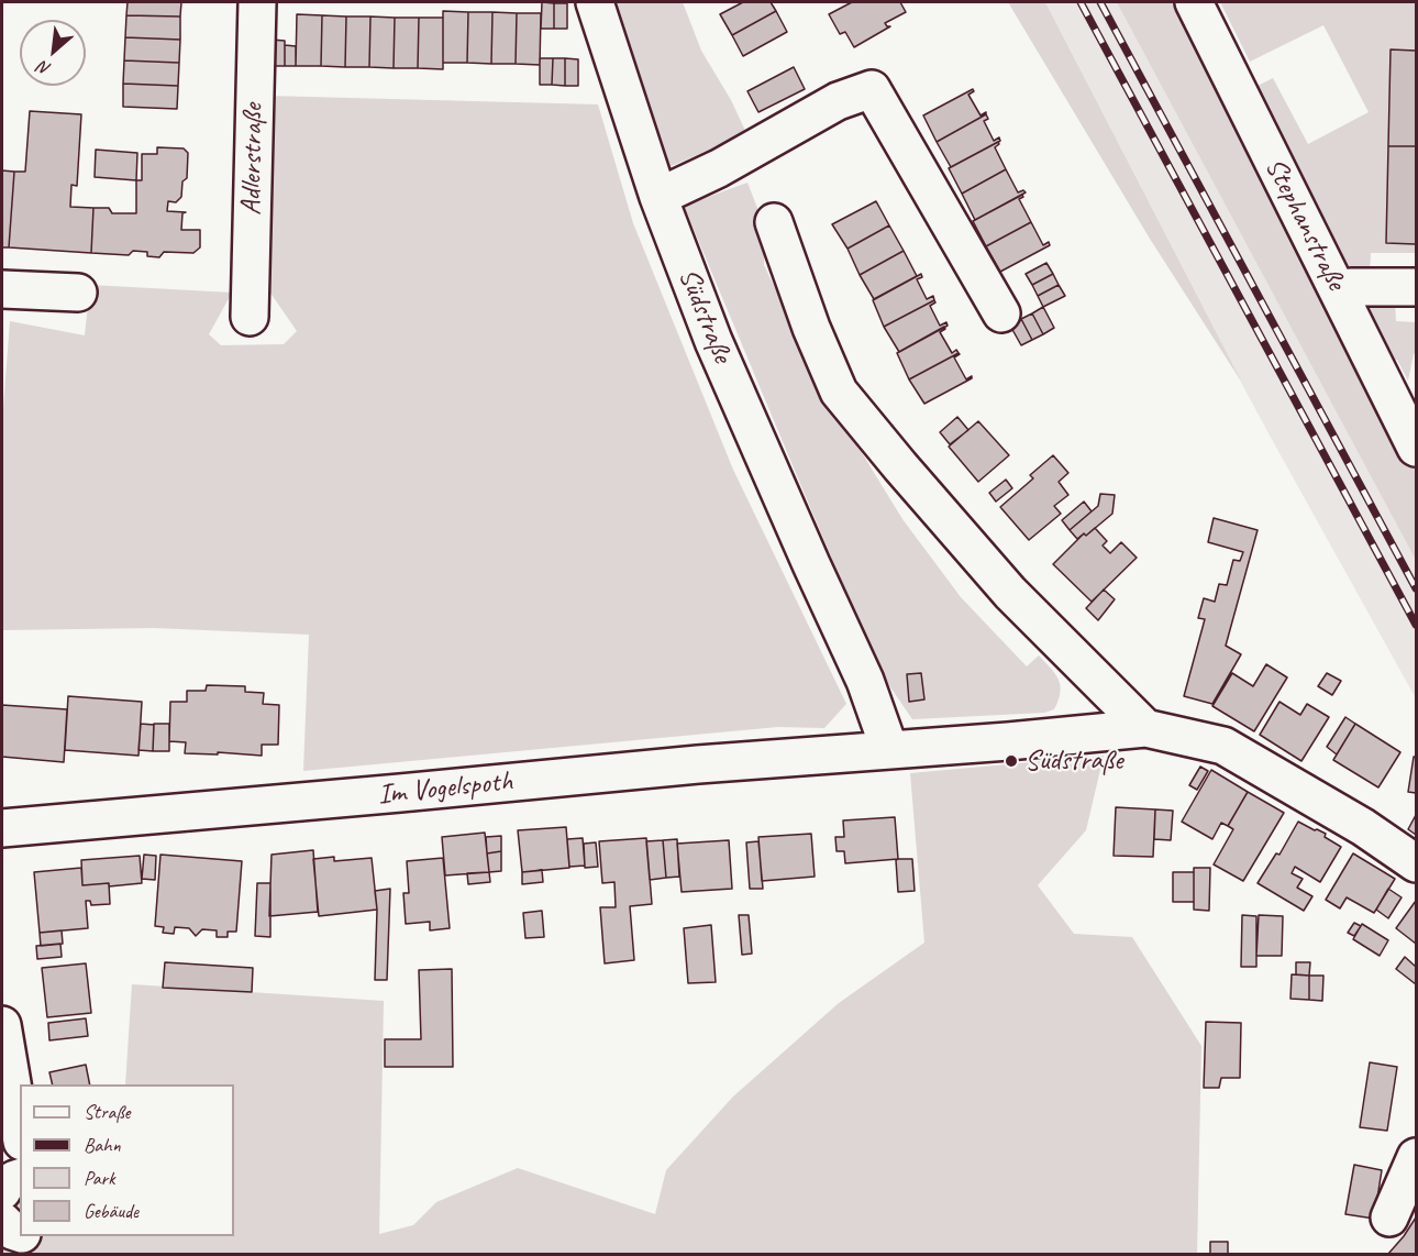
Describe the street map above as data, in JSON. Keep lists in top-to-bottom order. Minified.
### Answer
{"streets":{"street":["Adlerstraße","Stephanstraße","Südstraße","Im Vogelspoth"]},"crossings":[["Südstraße","Im Vogelspoth"]],"places":["Südstraße"],"legend":["Straße","Bahn","Park","Gebäude"],"north":"bottom left"}
